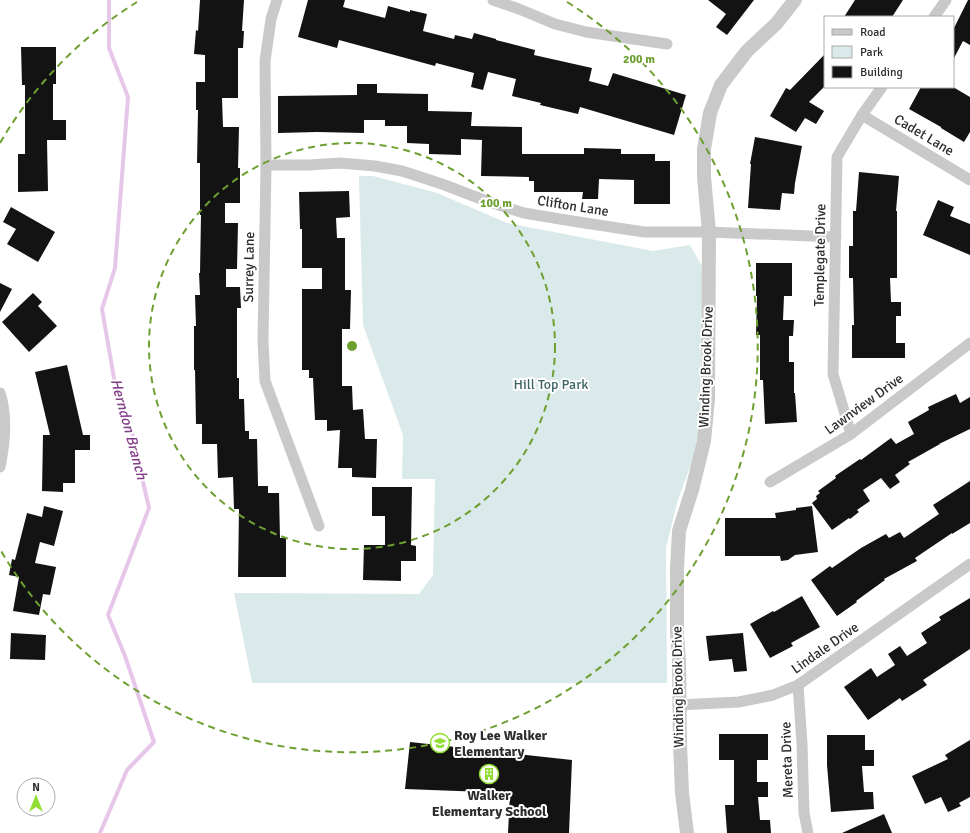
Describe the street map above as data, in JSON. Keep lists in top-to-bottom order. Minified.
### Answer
{"streets":{"street":["Cadet Lane","Clifton Lane","Templegate Drive","Surrey Lane","Winding Brook Drive","Lawnview Drive","Lindale Drive","Mereta Drive"]},"crossings":[["Cadet Lane","Templegate Drive"],["Clifton Lane","Templegate Drive"],["Clifton Lane","Surrey Lane"],["Clifton Lane","Winding Brook Drive"],["Templegate Drive","Lawnview Drive"],["Winding Brook Drive","Lindale Drive"],["Lindale Drive","Mereta Drive"]],"water":["Herndon Branch"],"parks":["Hill Top Park"],"places":{"school or university":["Roy Lee Walker Elementary"],"building":["Walker Elementary School"]},"legend":["Road","Park","Building"],"north":"top","rings":["200 m","100 m"]}
